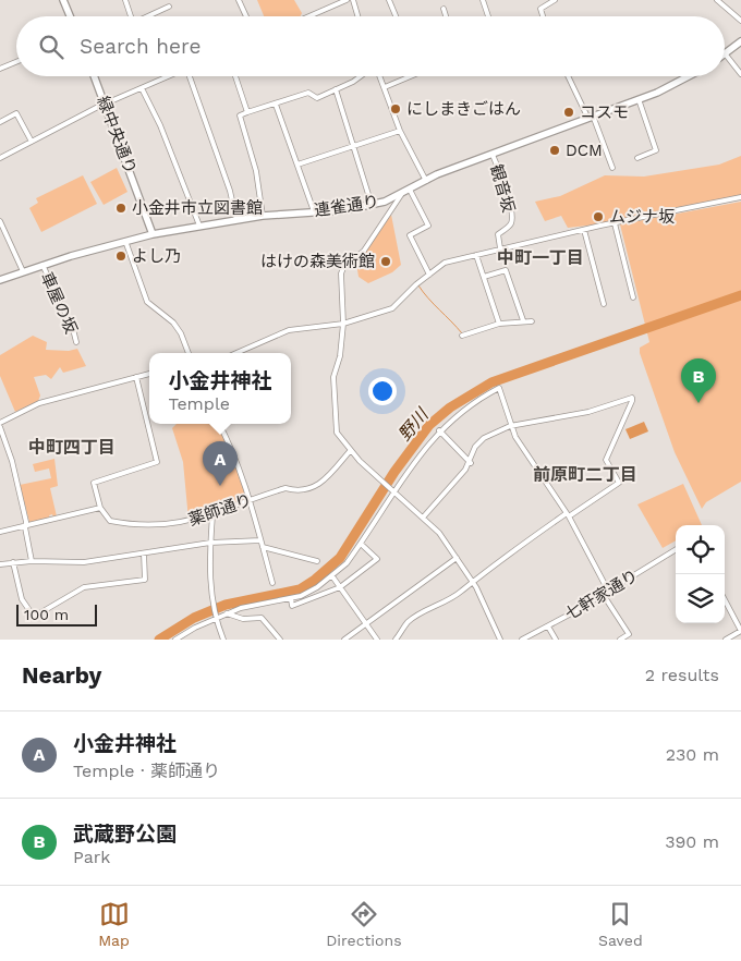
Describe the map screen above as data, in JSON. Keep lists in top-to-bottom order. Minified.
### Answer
{"streets":{"main road":["緑中央通り","連雀通り"],"street":["観音坂","車屋の坂","薬師通り","七軒家通り"]},"crossings":[["緑中央通り","連雀通り"],["観音坂","連雀通り"],["連雀通り","車屋の坂"]],"districts":["中町一丁目","中町四丁目","前原町二丁目"],"water":["野川"],"places":["にしまきごはん","コスモ","DCM","小金井市立図書館","ムジナ坂","よし乃","はけの森美術館"],"scale_bar":"100 m","page":{"search":"Search here","popup":["小金井神社","Temple"],"pins":["B","A"],"scale":"100 m","heading":["Nearby","2 results"],"list":[{"mark":"A","name":"小金井神社","note":"Temple · 薬師通り","value":"230 m"},{"mark":"B","name":"武蔵野公園","note":"Park","value":"390 m"}],"nav":["Map","Directions","Saved"]}}
